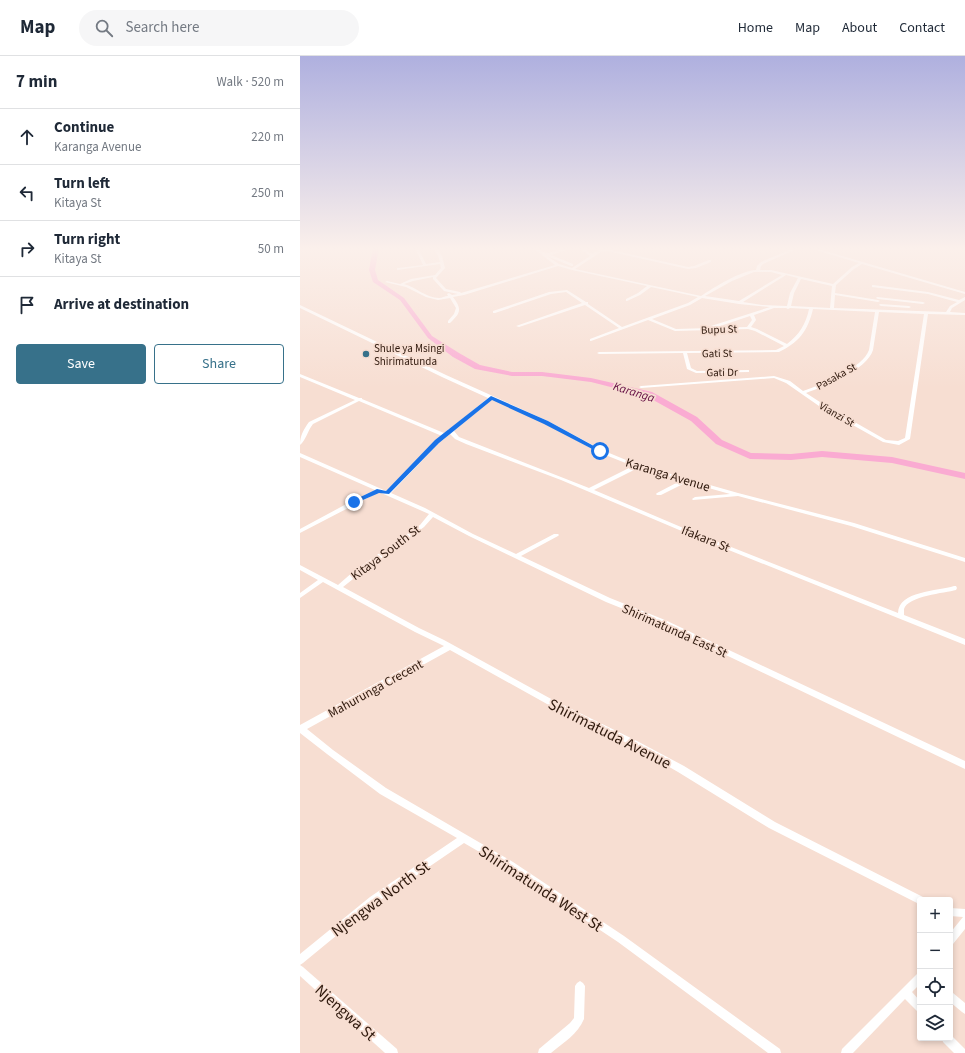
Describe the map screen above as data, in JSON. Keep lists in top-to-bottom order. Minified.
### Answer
{"streets":{"street":["Bupu St","Gati St","Gati Dr","Pasaka St","Vianzi St","Karanga Avenue","Ifakara St","Kitaya South St","Shirimatunda East St","Mahurunga Crecent","Shirimatuda Avenue","Shirimatunda West St","Njengwa North St","Njengwa St"]},"crossings":[["Bupu St","Gati St"],["Gati St","Gati Dr"],["Pasaka St","Vianzi St"],["Kitaya South St","Shirimatunda East St"],["Kitaya South St","Shirimatuda Avenue"],["Mahurunga Crecent","Shirimatuda Avenue"],["Mahurunga Crecent","Shirimatunda West St"],["Shirimatunda West St","Njengwa North St"]],"water":["Karanga"],"places":["Shule ya Msingi Shirimatunda"],"page":{"header":"Map","search":"Search here","nav":["Home","Map","About","Contact"],"heading":["7 min","Walk · 520 m"],"list":[["Continue","Karanga Avenue","220 m"],["Turn left","Kitaya St","250 m"],["Turn right","Kitaya St","50 m"],"Arrive at destination"],"buttons":["Save","Share"],"map_buttons":["+","−"]}}
